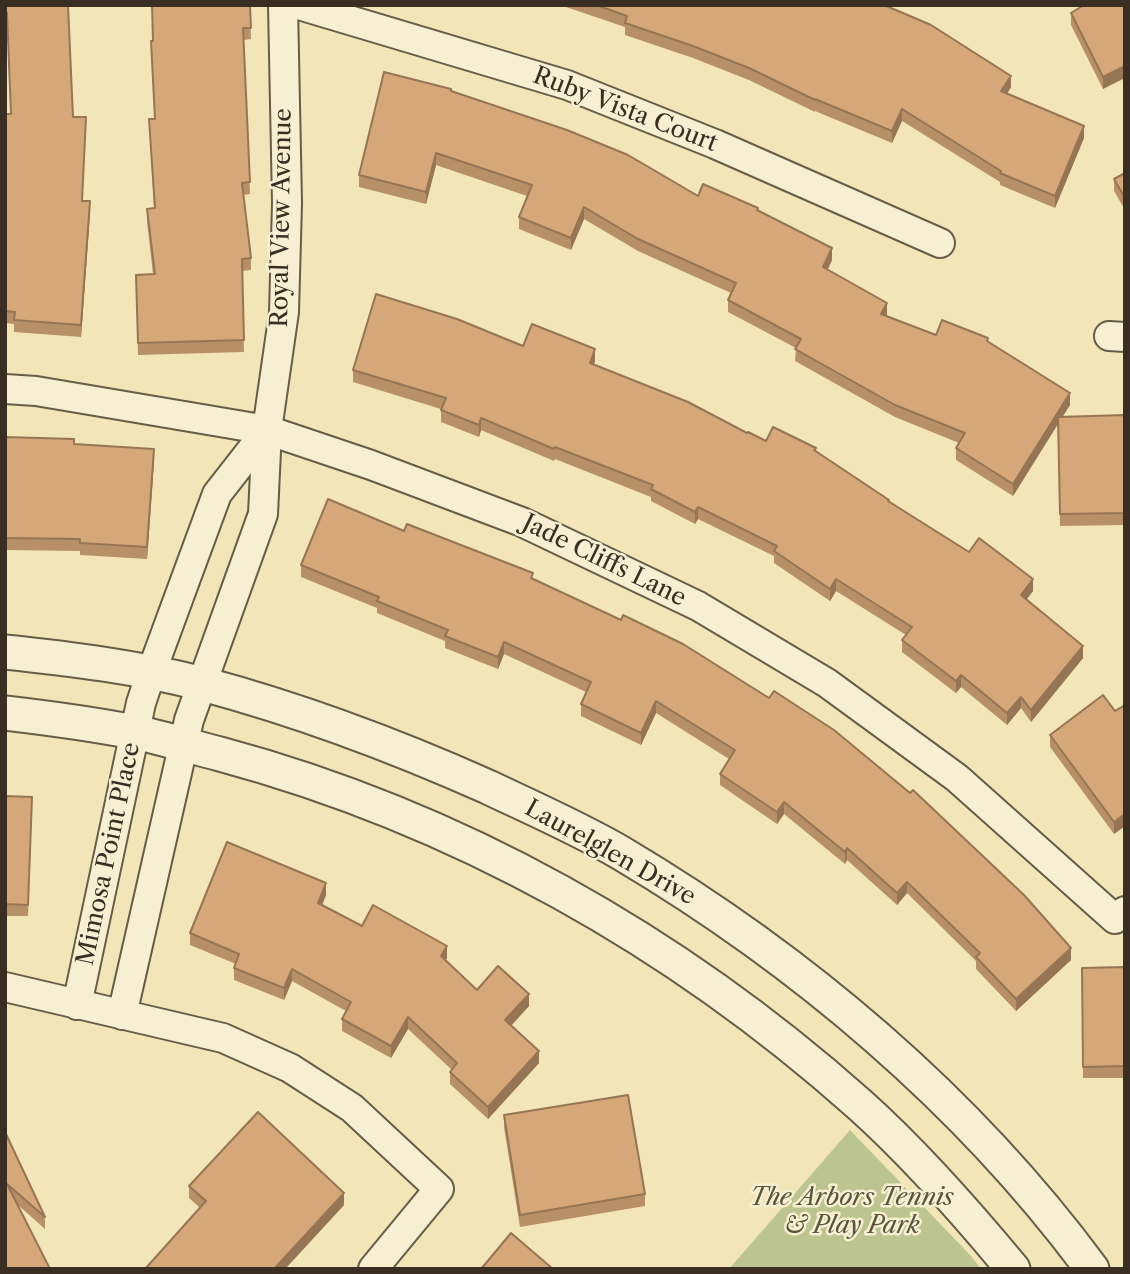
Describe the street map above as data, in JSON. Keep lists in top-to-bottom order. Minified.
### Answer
{"streets":{"street":["Ruby Vista Court","Royal View Avenue","Jade Cliffs Lane","Laurelglen Drive","Mimosa Point Place"]},"crossings":[["Royal View Avenue","Jade Cliffs Lane"],["Royal View Avenue","Laurelglen Drive"],["Royal View Avenue","Mimosa Point Place"],["Laurelglen Drive","Mimosa Point Place"]],"parks":["The Arbors Tennis & Play Park"]}
